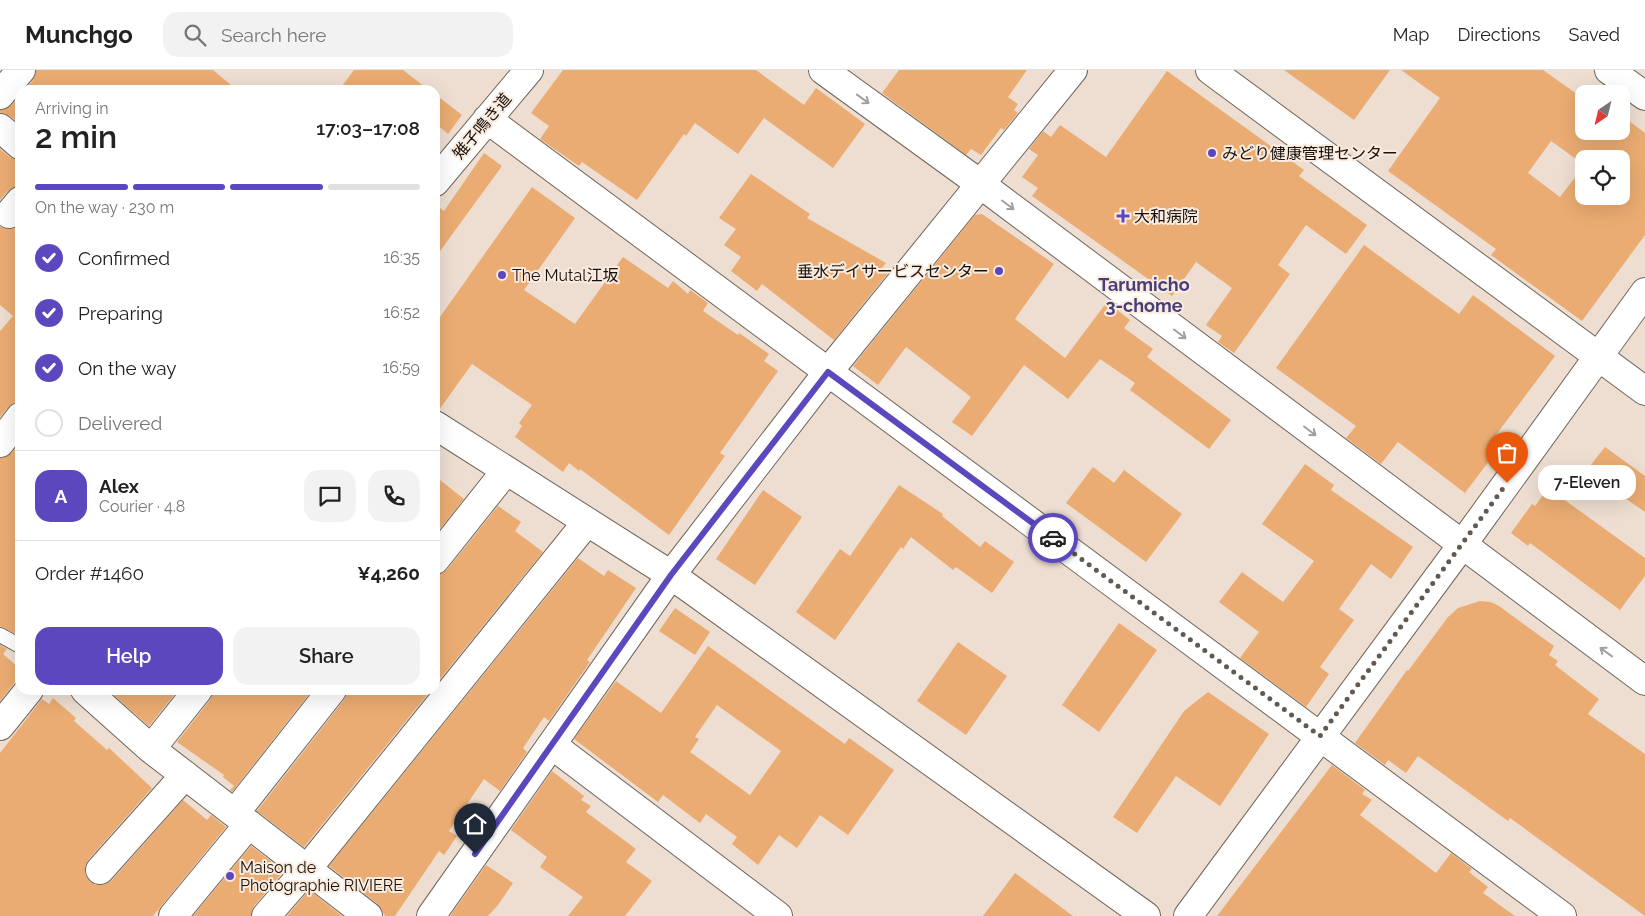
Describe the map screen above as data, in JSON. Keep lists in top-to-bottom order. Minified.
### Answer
{"streets":{"street":["雉子鳴き道"]},"districts":["Tarumicho 3-chome"],"places":{"other":["みどり健康管理センター","垂水デイサービスセンター","The Mutal江坂","7-Eleven","Maison de Photographie RIVIERE"],"health":["大和病院"]},"north":"bottom left","page":{"header":"Munchgo","search":"Search here","nav":["Map","Directions","Saved"],"heading":["2 min","Arriving in","17:03–17:08"],"panel":["Alex","Courier · 4.8","Order #1460","¥4,260"],"bar":"On the way · 230 m","list":[["Confirmed","16:35"],["Preparing","16:52"],["On the way","16:59"],"Delivered"],"bubble":"7-Eleven","round":"A","buttons":["Help","Share"]}}
